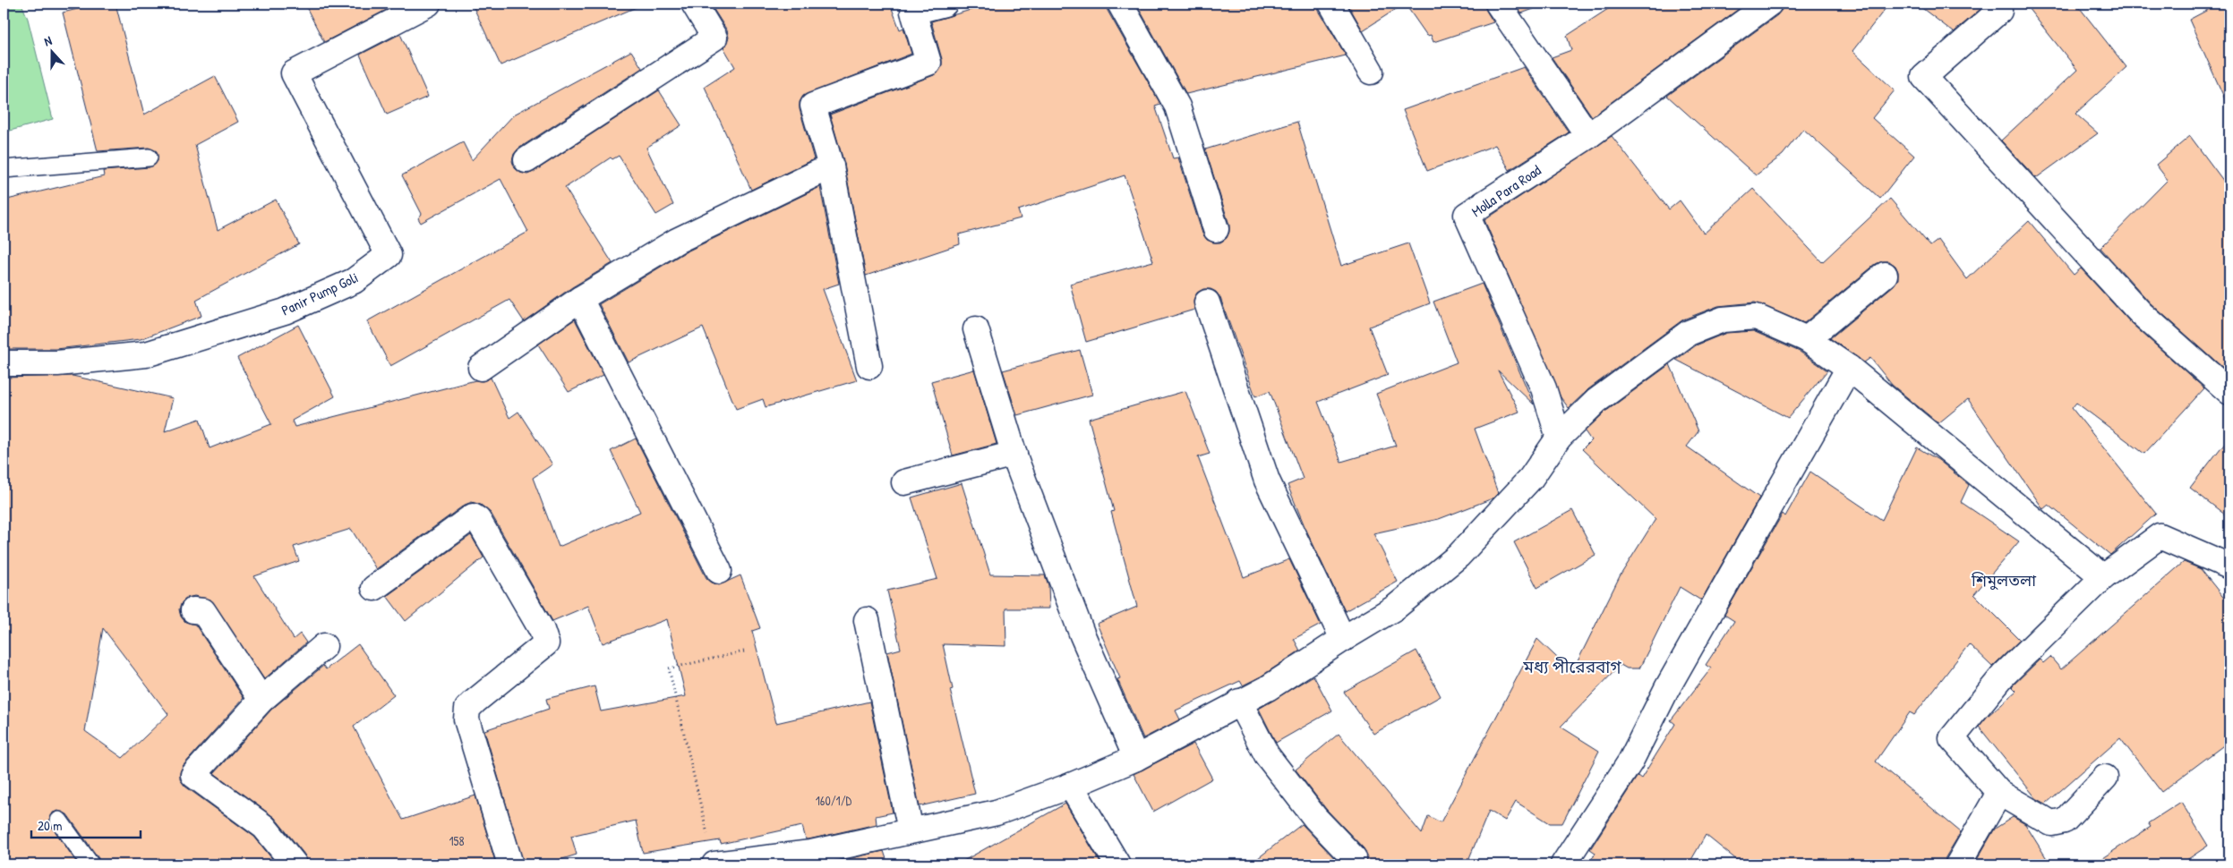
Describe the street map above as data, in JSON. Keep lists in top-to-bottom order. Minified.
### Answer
{"streets":{"street":["Molla Para Road","Panir Pump Goli"]},"districts":["শিমুলতলা","মধ্য পীরেরবাগ"],"house_numbers":["160/1/D","158"],"scale_bar":"20 m","north":"top"}
